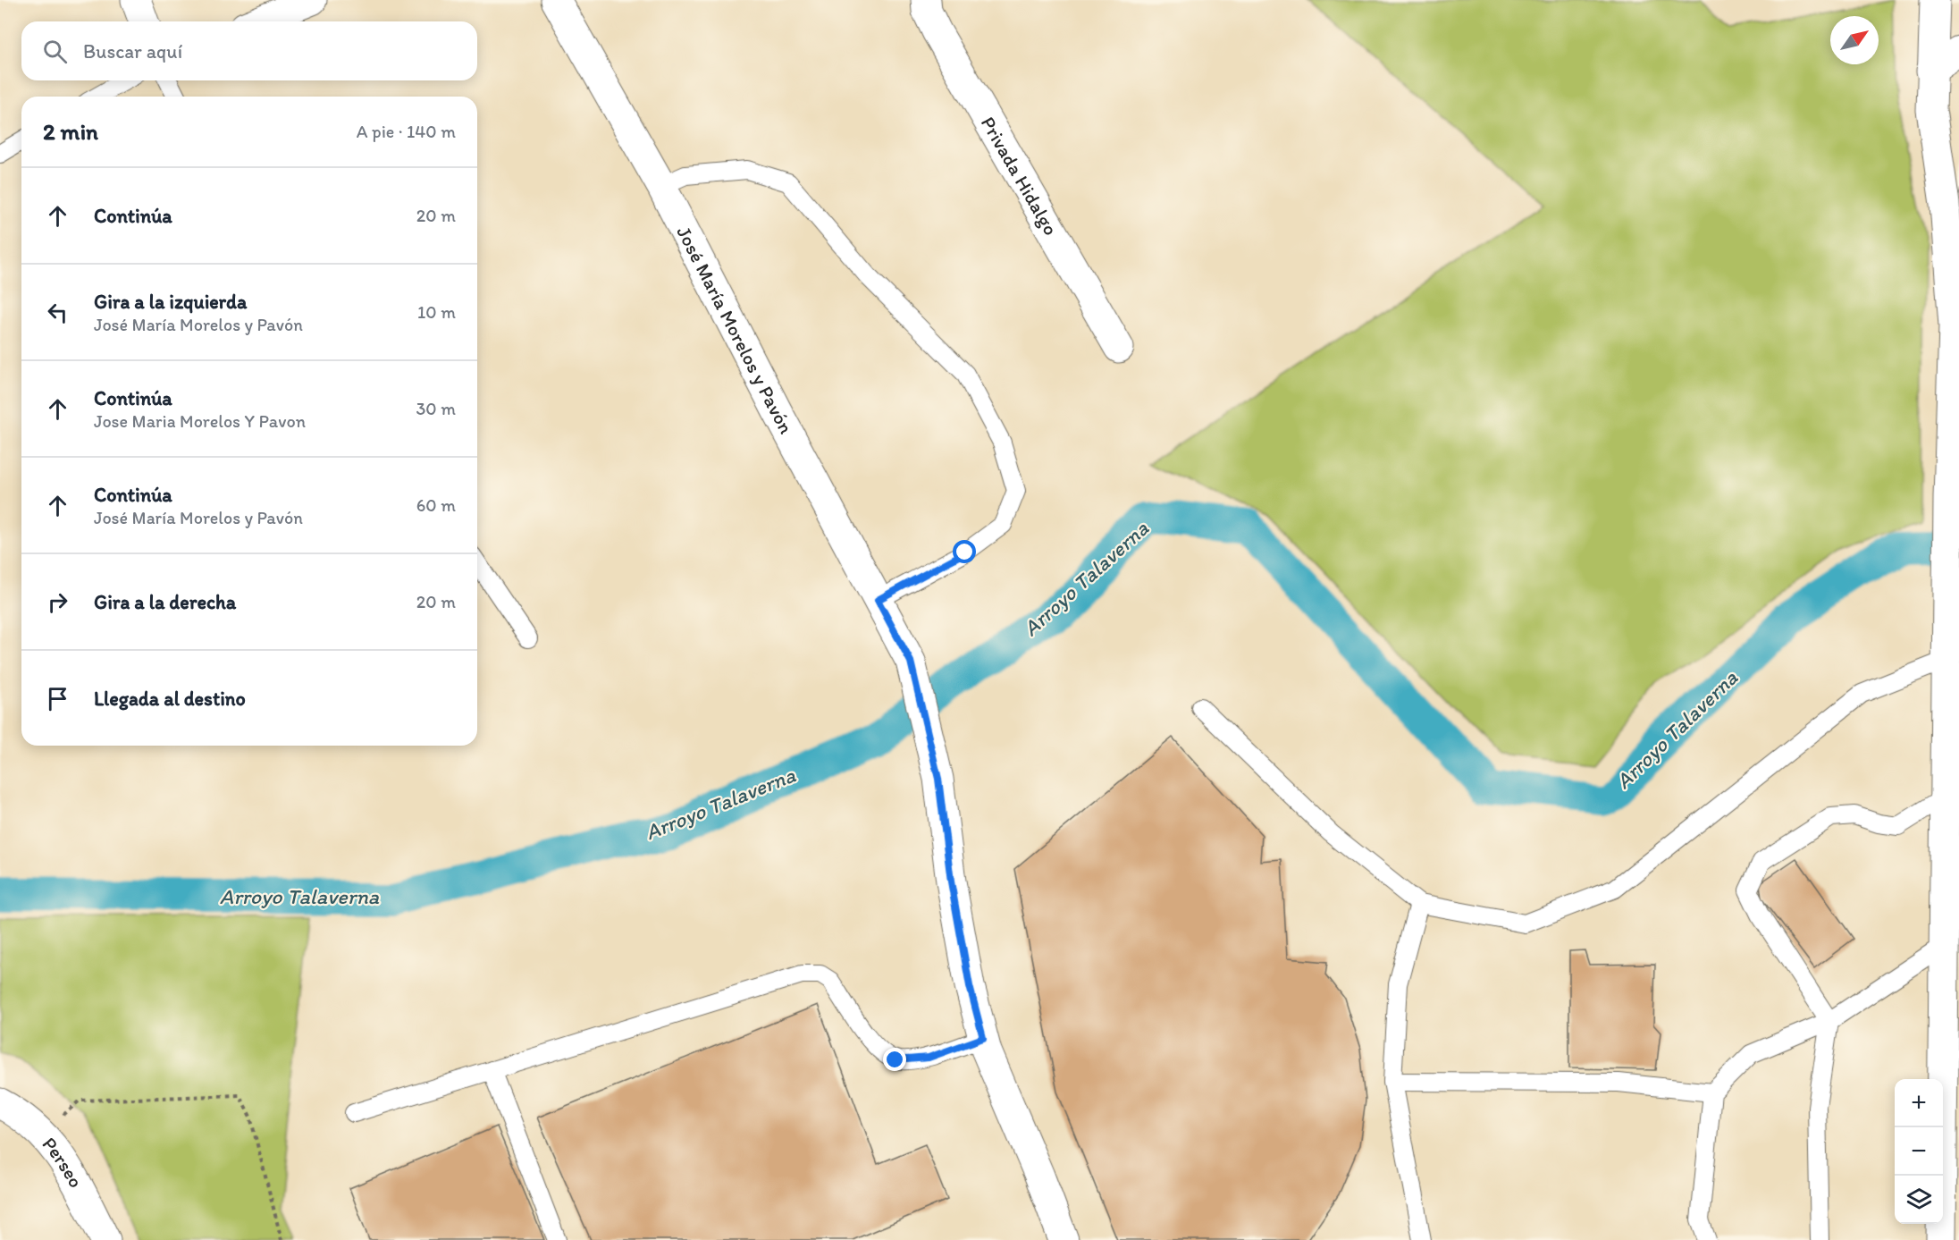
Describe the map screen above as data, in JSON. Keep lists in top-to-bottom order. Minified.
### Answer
{"streets":{"street":["Privada Hidalgo","José María Morelos y Pavón","Perseo"]},"water":["Arroyo Talaverna"],"north":"top right","page":{"search":"Buscar aquí","heading":["2 min","A pie · 140 m"],"list":[["Continúa","20 m"],["Gira a la izquierda","José María Morelos y Pavón","10 m"],["Continúa","Jose Maria Morelos Y Pavon","30 m"],["Continúa","José María Morelos y Pavón","60 m"],["Gira a la derecha","20 m"],"Llegada al destino"],"map_buttons":["+","−"]}}
